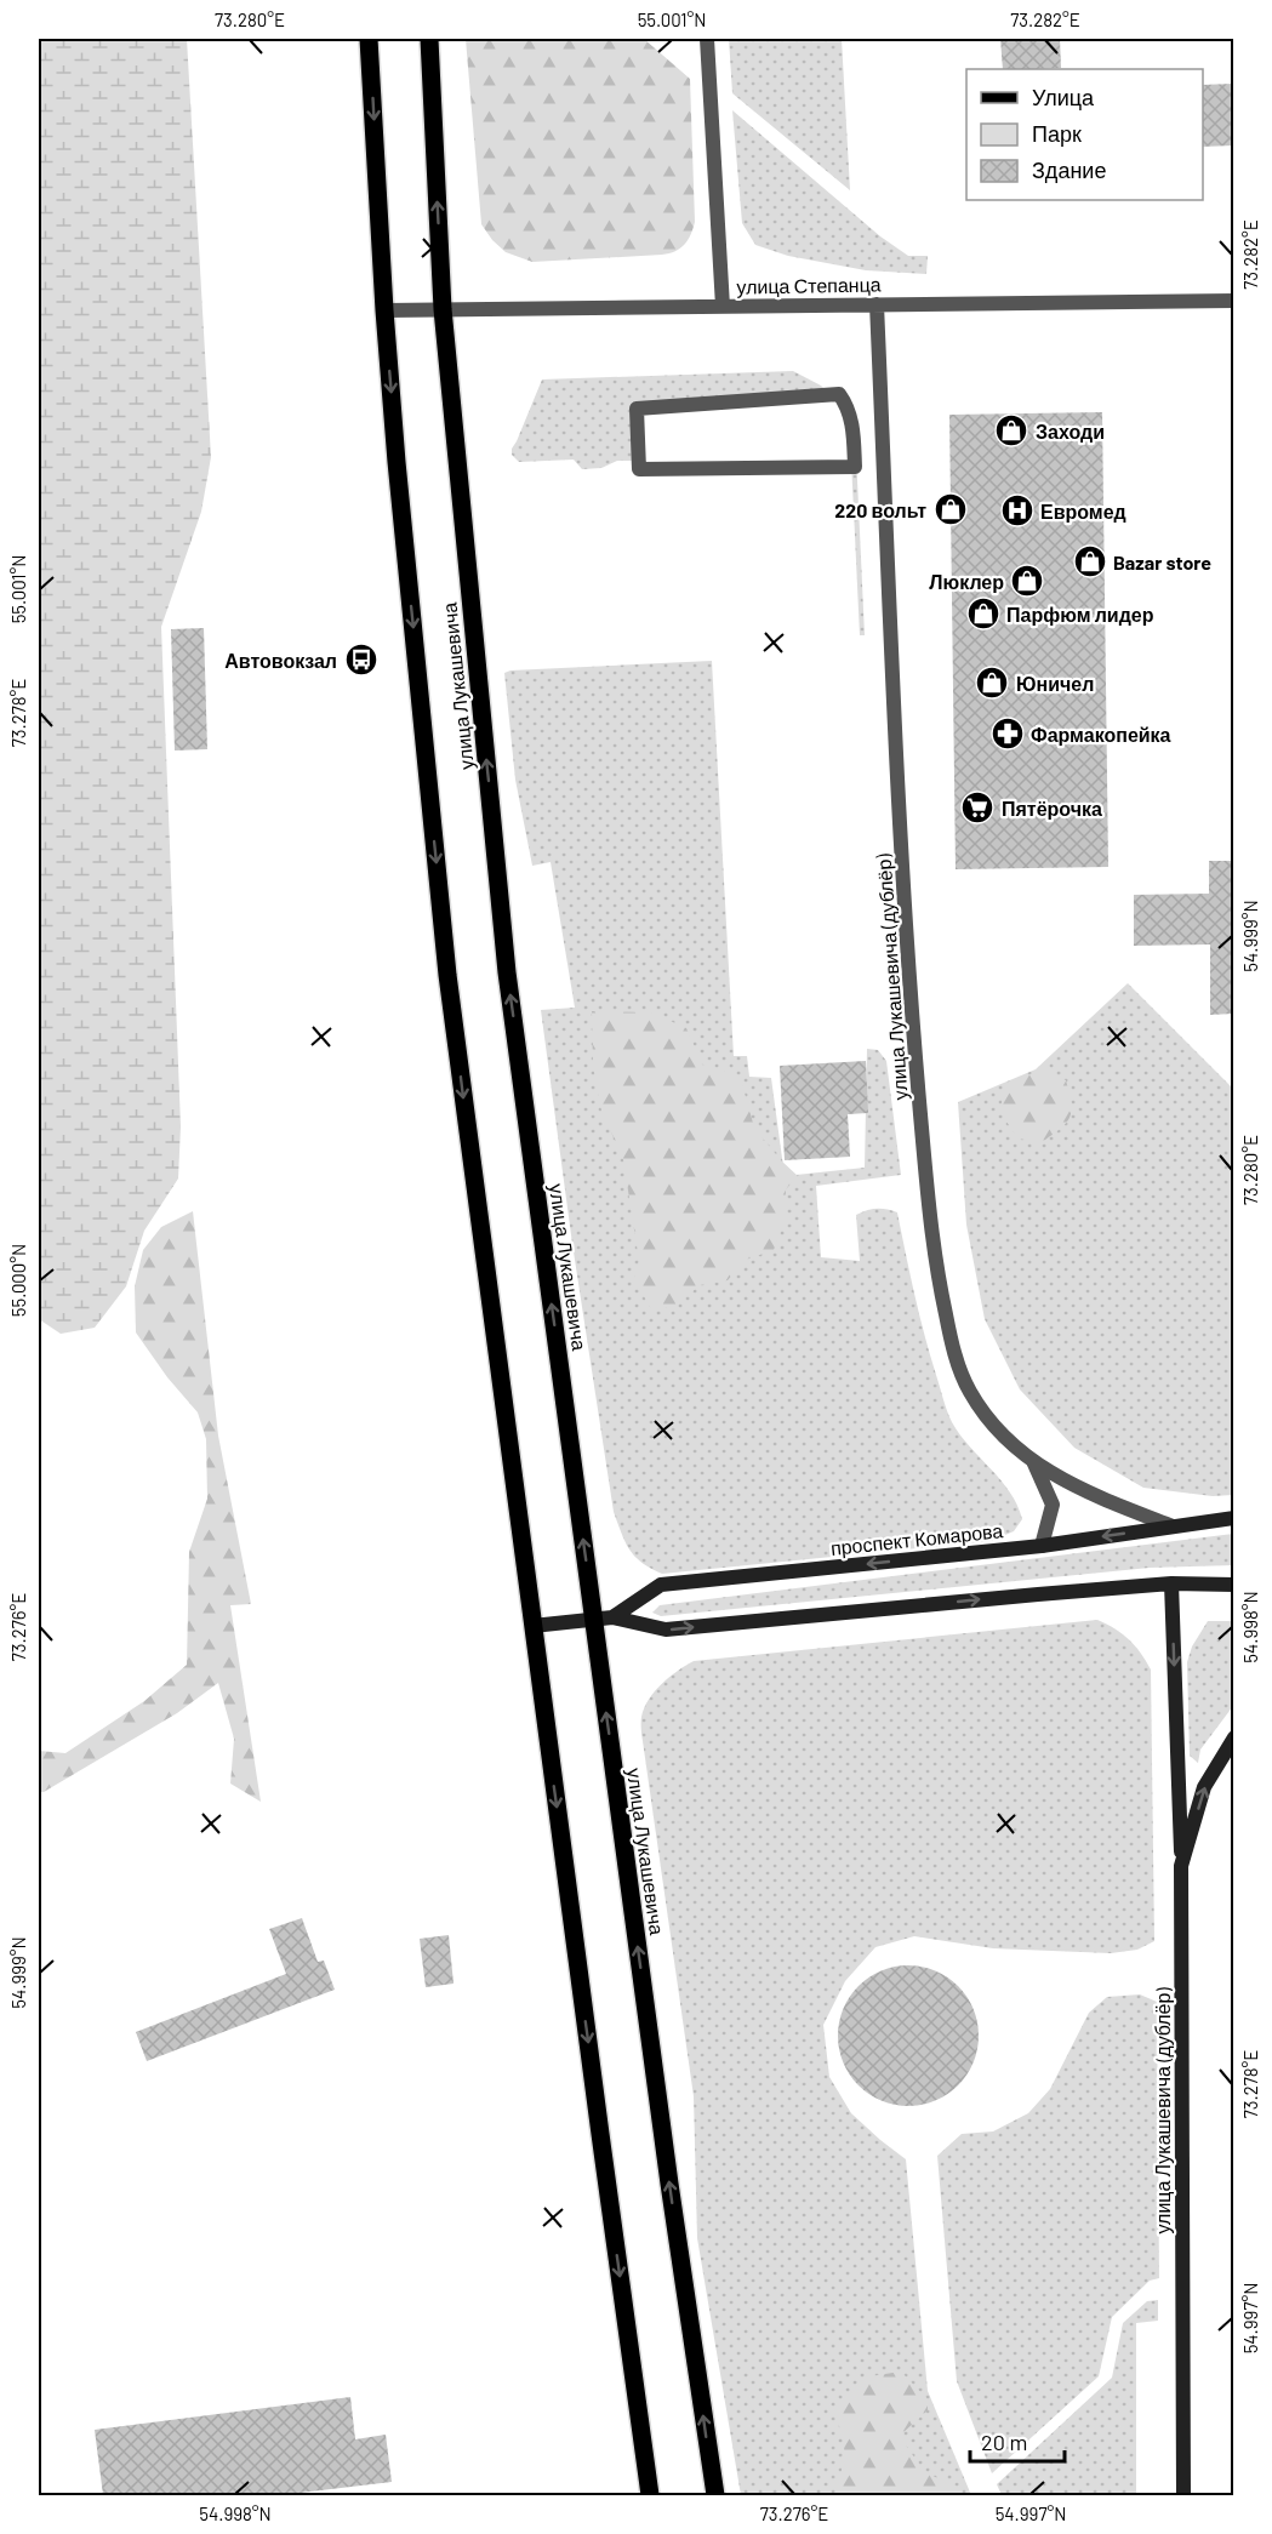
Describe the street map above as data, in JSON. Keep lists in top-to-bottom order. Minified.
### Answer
{"streets":{"main road":["улица Лукашевича","улица Лукашевича (дублёр)","проспект Комарова"],"street":["улица Степанца"]},"crossings":[["улица Степанца","улица Лукашевича"],["улица Степанца","улица Лукашевича (дублёр)"],["улица Лукашевича","проспект Комарова"],["улица Лукашевича (дублёр)","проспект Комарова"]],"places":{"shop":["Заходи","220 вольт","Bazar store","Люклер","Парфюм лидер","Юничел"],"hospital":["Евромед"],"bus stop":["Автовокзал"],"pharmacy":["Фармакопейка"],"supermarket":["Пятёрочка"]},"legend":["Улица","Парк","Здание"],"scale_bar":"20 m","coordinates":["73.280°E","55.001°N","73.282°E","73.278°E","54.999°N","55.000°N","73.276°E","54.998°N","54.997°N"]}
